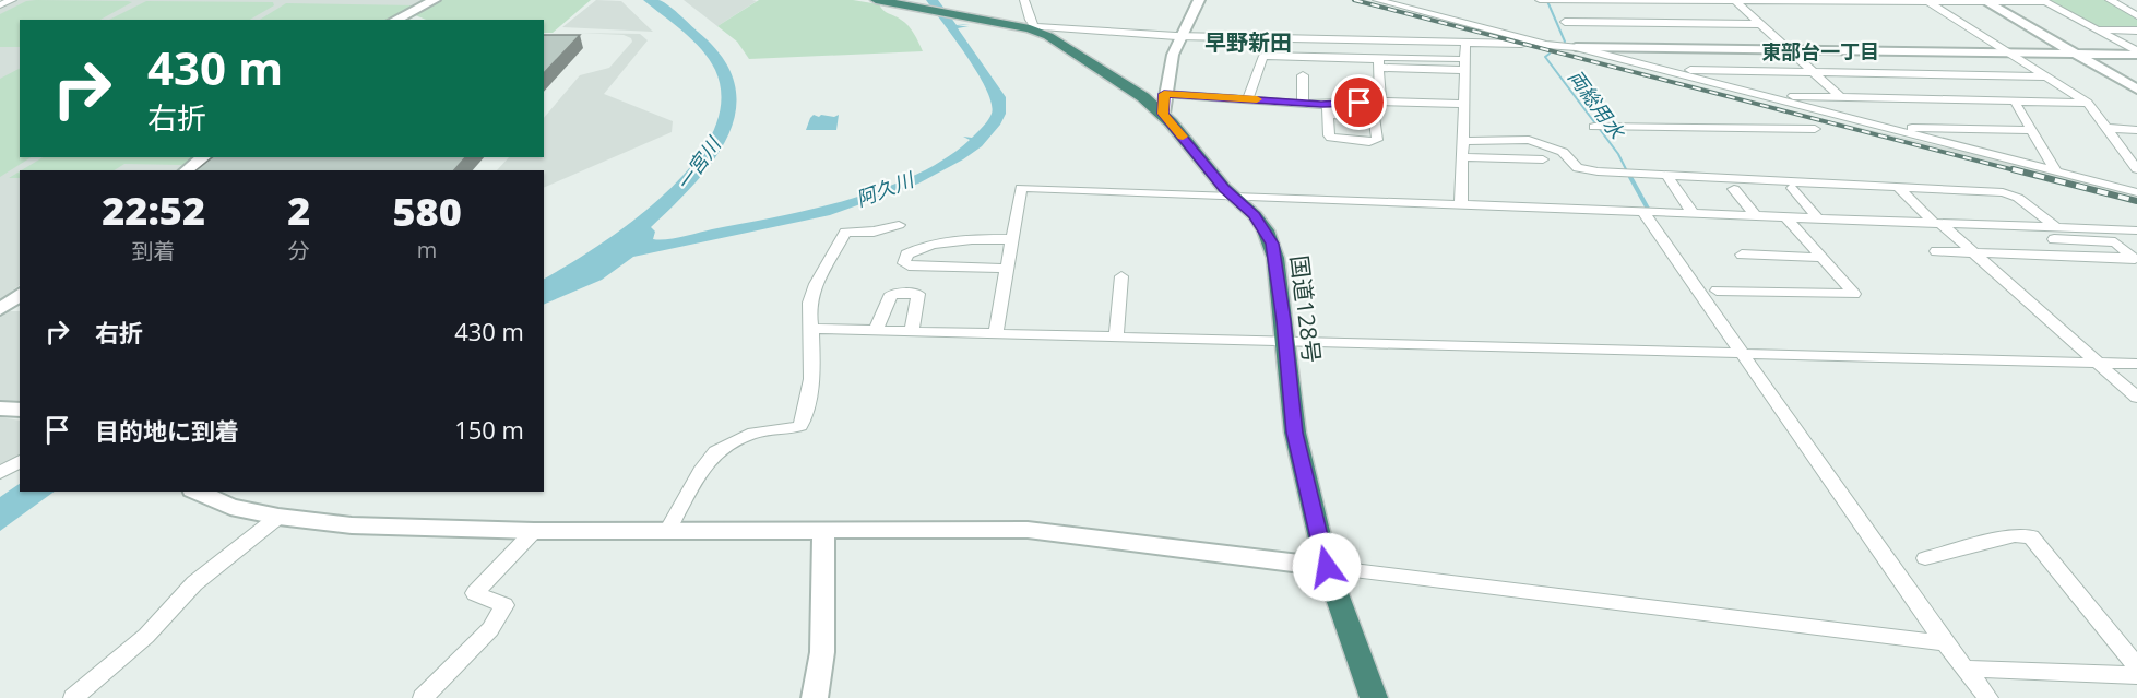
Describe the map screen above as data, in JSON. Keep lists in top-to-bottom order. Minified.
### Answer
{"streets":{"highway":["国道128号"]},"districts":["早野新田","東部台一丁目"],"water":["両総用水","一宮川","阿久川"],"page":{"turn":["430 m","右折"],"eta":["22:52","到着","2","分","580","m"],"list":[{"name":"右折","value":"430 m"},{"name":"目的地に到着","value":"150 m"}]}}
